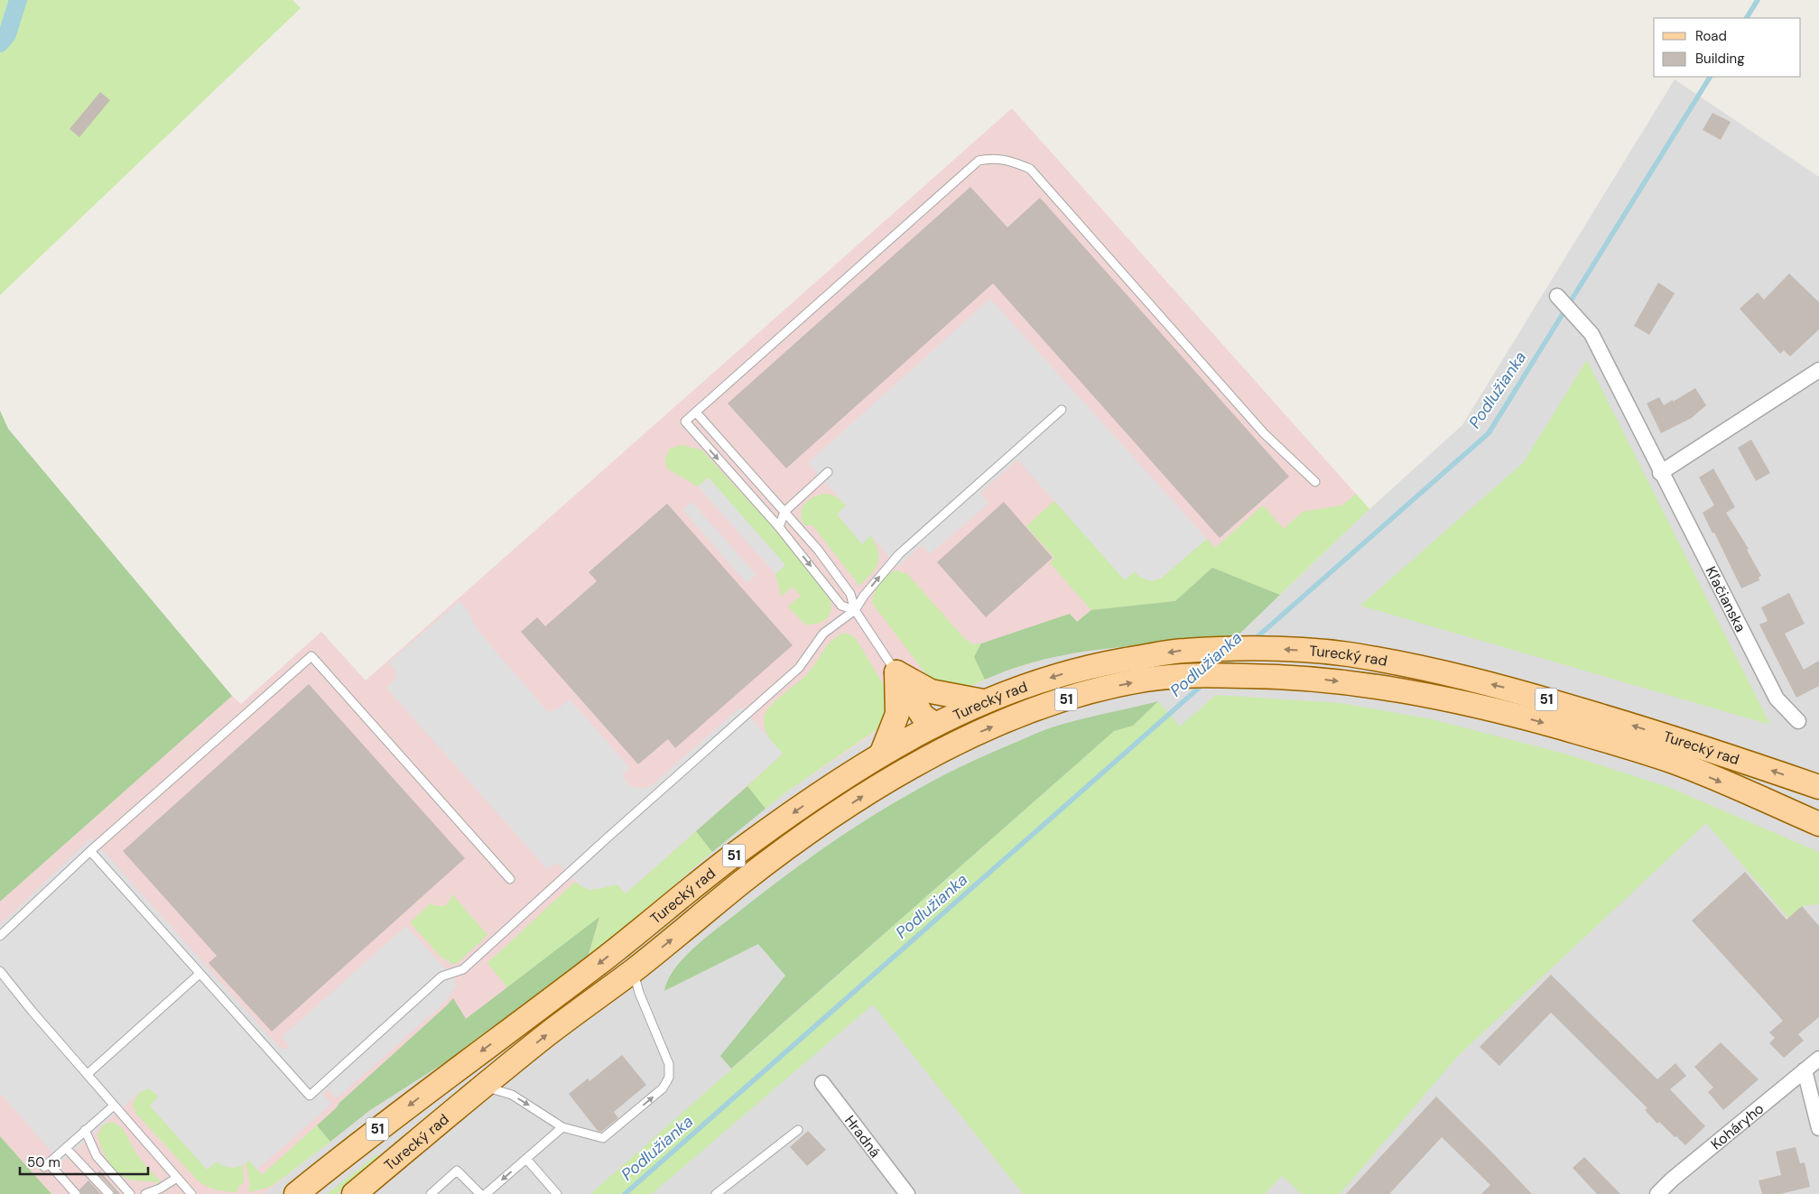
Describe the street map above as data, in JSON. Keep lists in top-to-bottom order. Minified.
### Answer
{"streets":{"main road":["Turecký rad","51"],"street":["Kľačianska","Koháryho","Hradná"]},"water":["Podlužianka"],"legend":["Road","Building"],"scale_bar":"50 m"}
